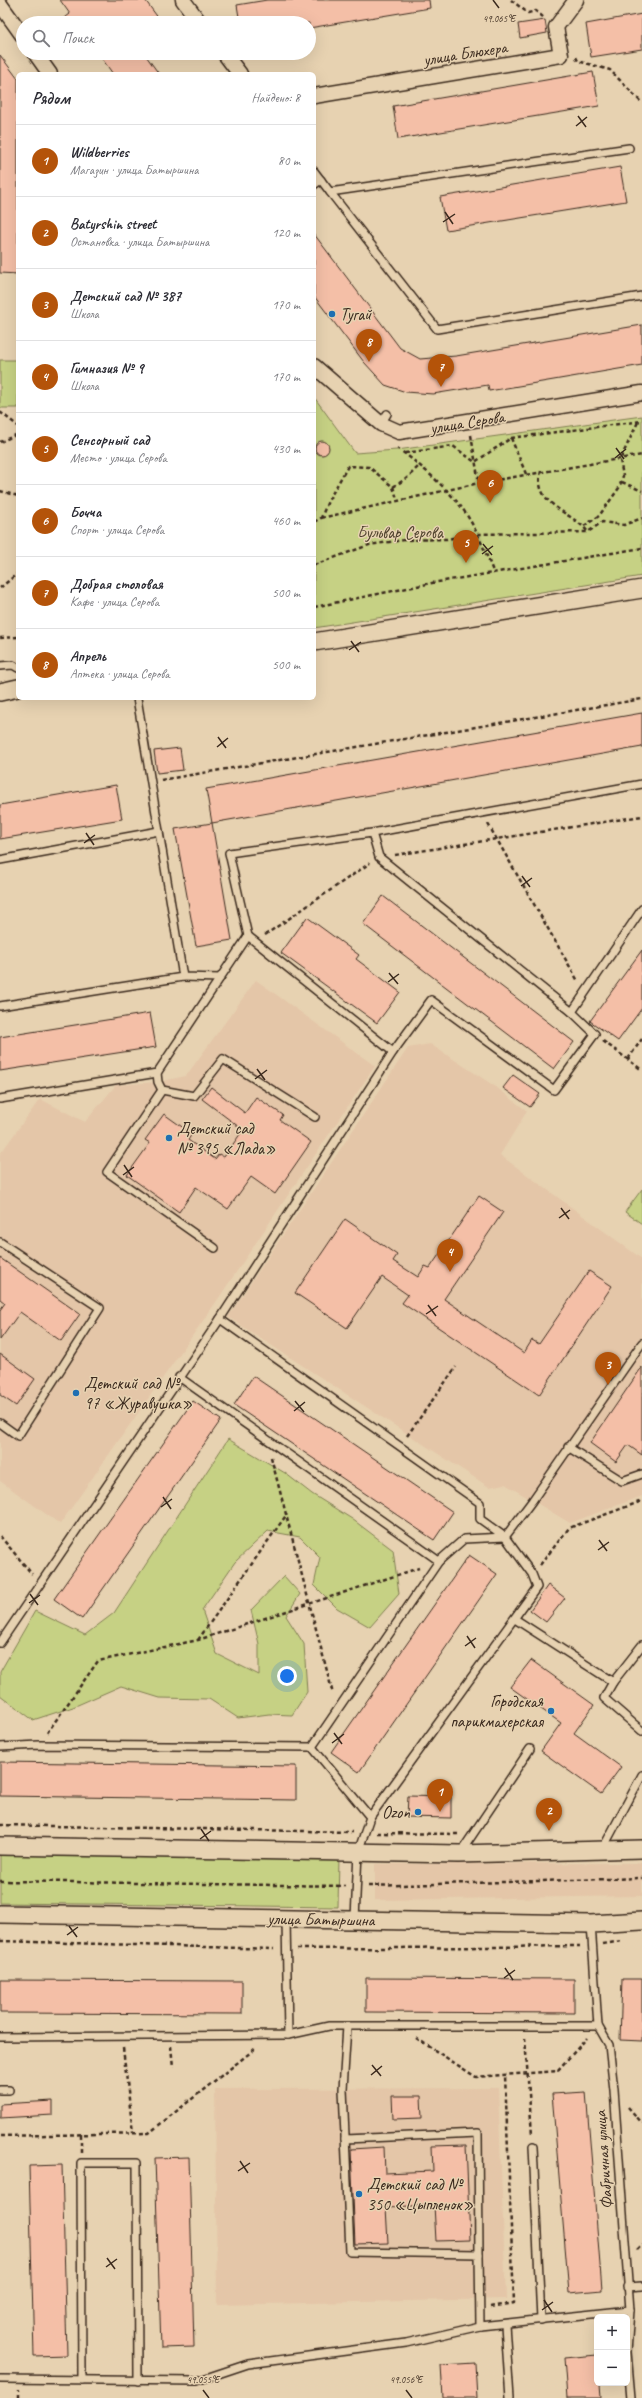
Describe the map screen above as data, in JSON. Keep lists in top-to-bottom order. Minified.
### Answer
{"streets":{"street":["улица Блюхера","улица Серова","улица Батыршина"],"lane":["Фабричная улица"]},"crossings":[["улица Батыршина","Фабричная улица"]],"parks":["Бульвар Серова"],"places":["Тугай","Детский сад № 395 «Лада»","Детский сад № 97 «Журавушка»","Городская парикмахерская","Ozon","Детский сад № 350 «Цыпленок»"],"page":{"search":"Поиск","heading":["Рядом","Найдено: 8"],"list":[{"mark":"1","name":"Wildberries","note":"Магазин · улица Батыршина","value":"80 m"},{"mark":"2","name":"Batyrshin street","note":"Остановка · улица Батыршина","value":"120 m"},{"mark":"3","name":"Детский сад № 387","note":"Школа","value":"170 m"},{"mark":"4","name":"Гимназия № 9","note":"Школа","value":"170 m"},{"mark":"5","name":"Сенсорный сад","note":"Место · улица Серова","value":"430 m"},{"mark":"6","name":"Бочча","note":"Спорт · улица Серова","value":"460 m"},{"mark":"7","name":"Добрая столовая","note":"Кафе · улица Серова","value":"500 m"},{"mark":"8","name":"Апрель","note":"Аптека · улица Серова","value":"500 m"}],"pins":["8","7","6","5","4","3","1","2"],"map_buttons":["+","−"]},"coordinates":["49.065°E","49.055°E","49.056°E"]}
